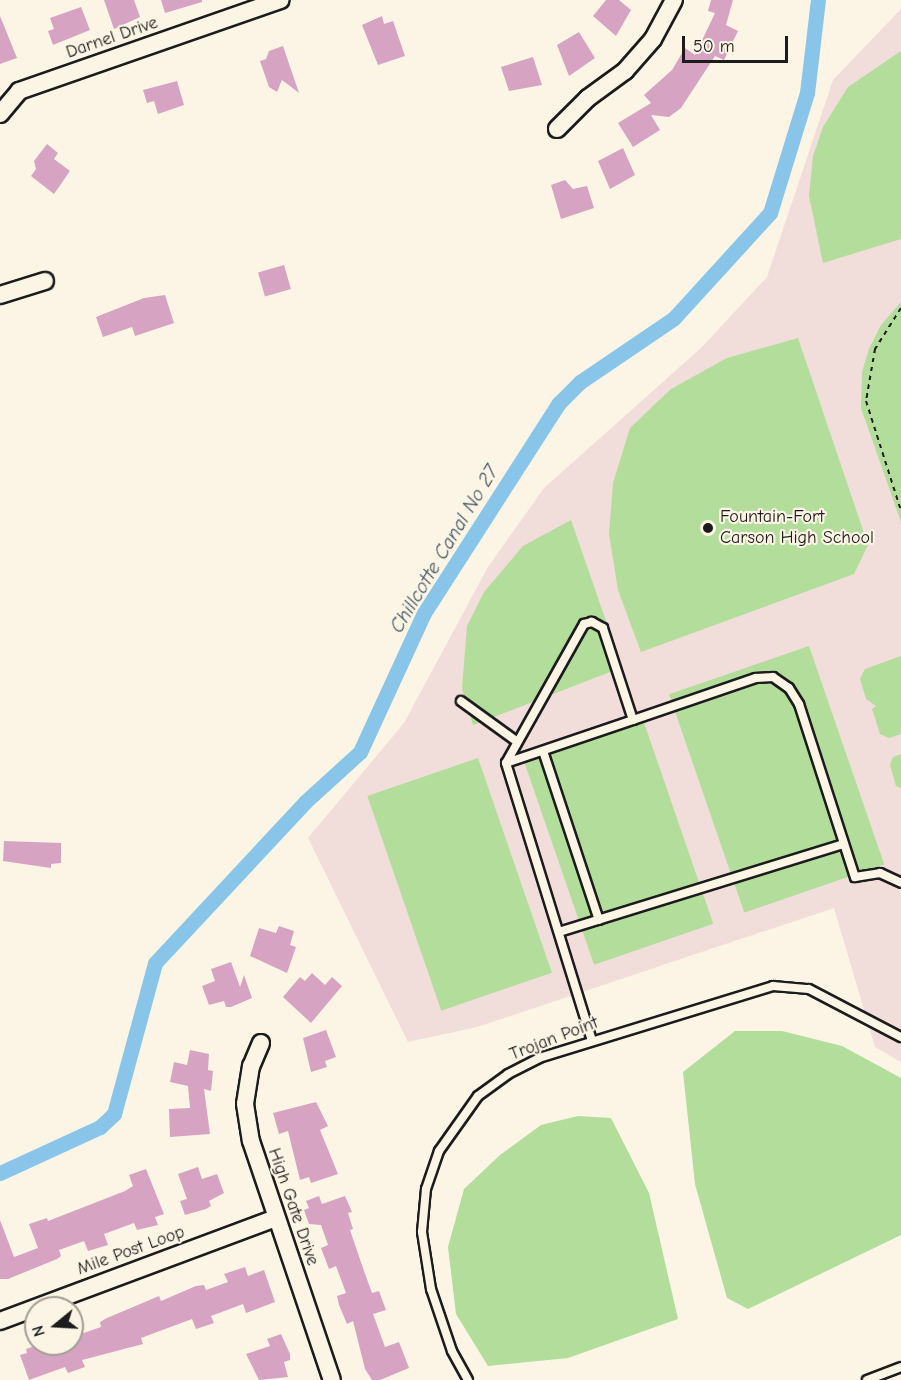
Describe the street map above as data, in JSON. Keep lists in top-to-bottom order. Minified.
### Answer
{"streets":{"street":["Darnel Drive","High Gate Drive","Mile Post Loop"],"lane":["Trojan Point"]},"crossings":[["High Gate Drive","Mile Post Loop"]],"water":["Chillcotte Canal No 27"],"places":["Fountain-Fort Carson High School"],"scale_bar":"50 m","north":"left"}
